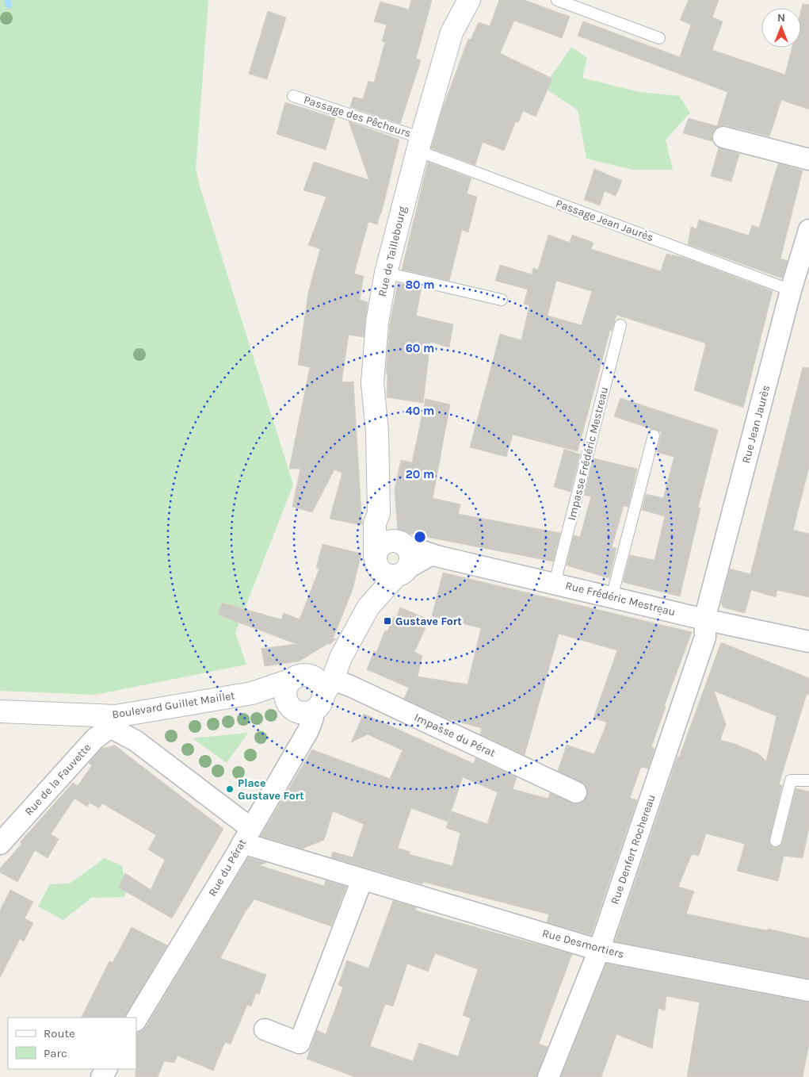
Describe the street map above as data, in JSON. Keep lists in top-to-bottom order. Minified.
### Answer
{"streets":{"street":["Rue de Taillebourg","Rue Jean Jaurès","Rue Frédéric Mestreau","Boulevard Guillet Maillet","Impasse du Pérat","Rue de la Fauvette","Rue Denfert Rochereau","Rue du Pérat","Rue Desmortiers"],"lane":["Passage des Pêcheurs","Passage Jean Jaurès","Impasse Frédéric Mestreau"]},"crossings":[["Passage des Pêcheurs","Passage Jean Jaurès"],["Passage des Pêcheurs","Rue de Taillebourg"],["Passage Jean Jaurès","Rue de Taillebourg"],["Passage Jean Jaurès","Rue Jean Jaurès"],["Rue de Taillebourg","Rue Frédéric Mestreau"],["Rue Jean Jaurès","Rue Frédéric Mestreau"],["Rue Jean Jaurès","Rue Denfert Rochereau"],["Impasse Frédéric Mestreau","Rue Frédéric Mestreau"],["Rue Frédéric Mestreau","Rue Denfert Rochereau"],["Boulevard Guillet Maillet","Impasse du Pérat"],["Boulevard Guillet Maillet","Rue de la Fauvette"],["Boulevard Guillet Maillet","Rue du Pérat"],["Impasse du Pérat","Rue du Pérat"],["Rue Denfert Rochereau","Rue Desmortiers"],["Rue du Pérat","Rue Desmortiers"]],"places":{"transit":["Gustave Fort"],"other":["Place Gustave Fort"]},"legend":["Route","Parc"],"north":"top","rings":["80 m","60 m","40 m","20 m"]}
